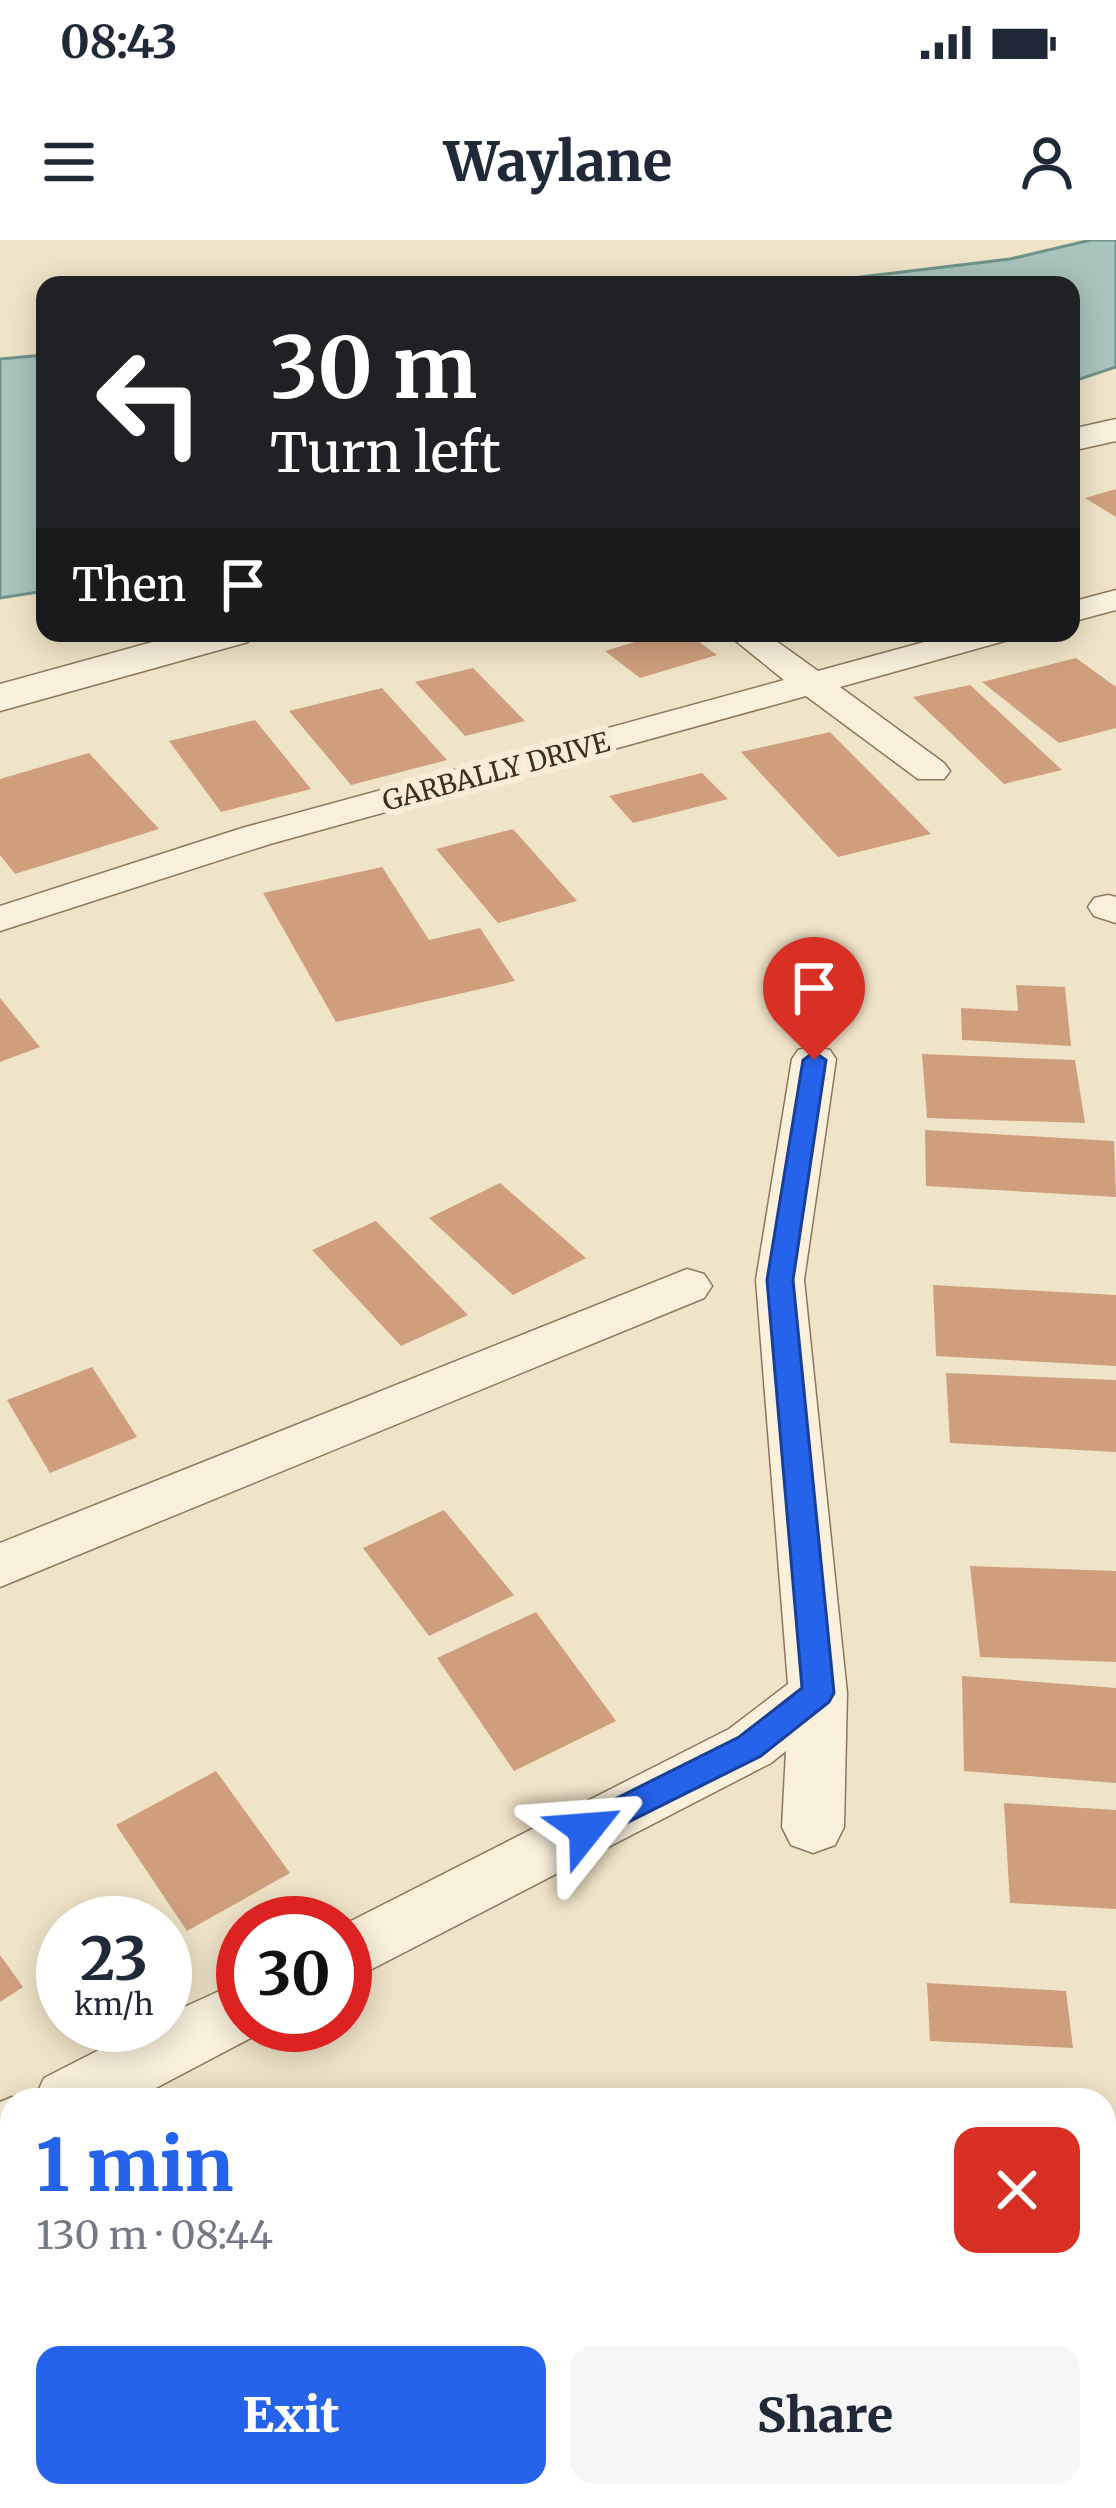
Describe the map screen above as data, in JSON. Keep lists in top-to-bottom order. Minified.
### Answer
{"streets":{"street":["GARBALLY DRIVE"]},"page":{"status":"08:43","header":"Waylane","turn":["30 m","Turn left"],"then":"Then","speed":"23 km/h","limit":"30","heading":["1 min","130 m · 08:44"],"buttons":["Exit","Share"]}}
